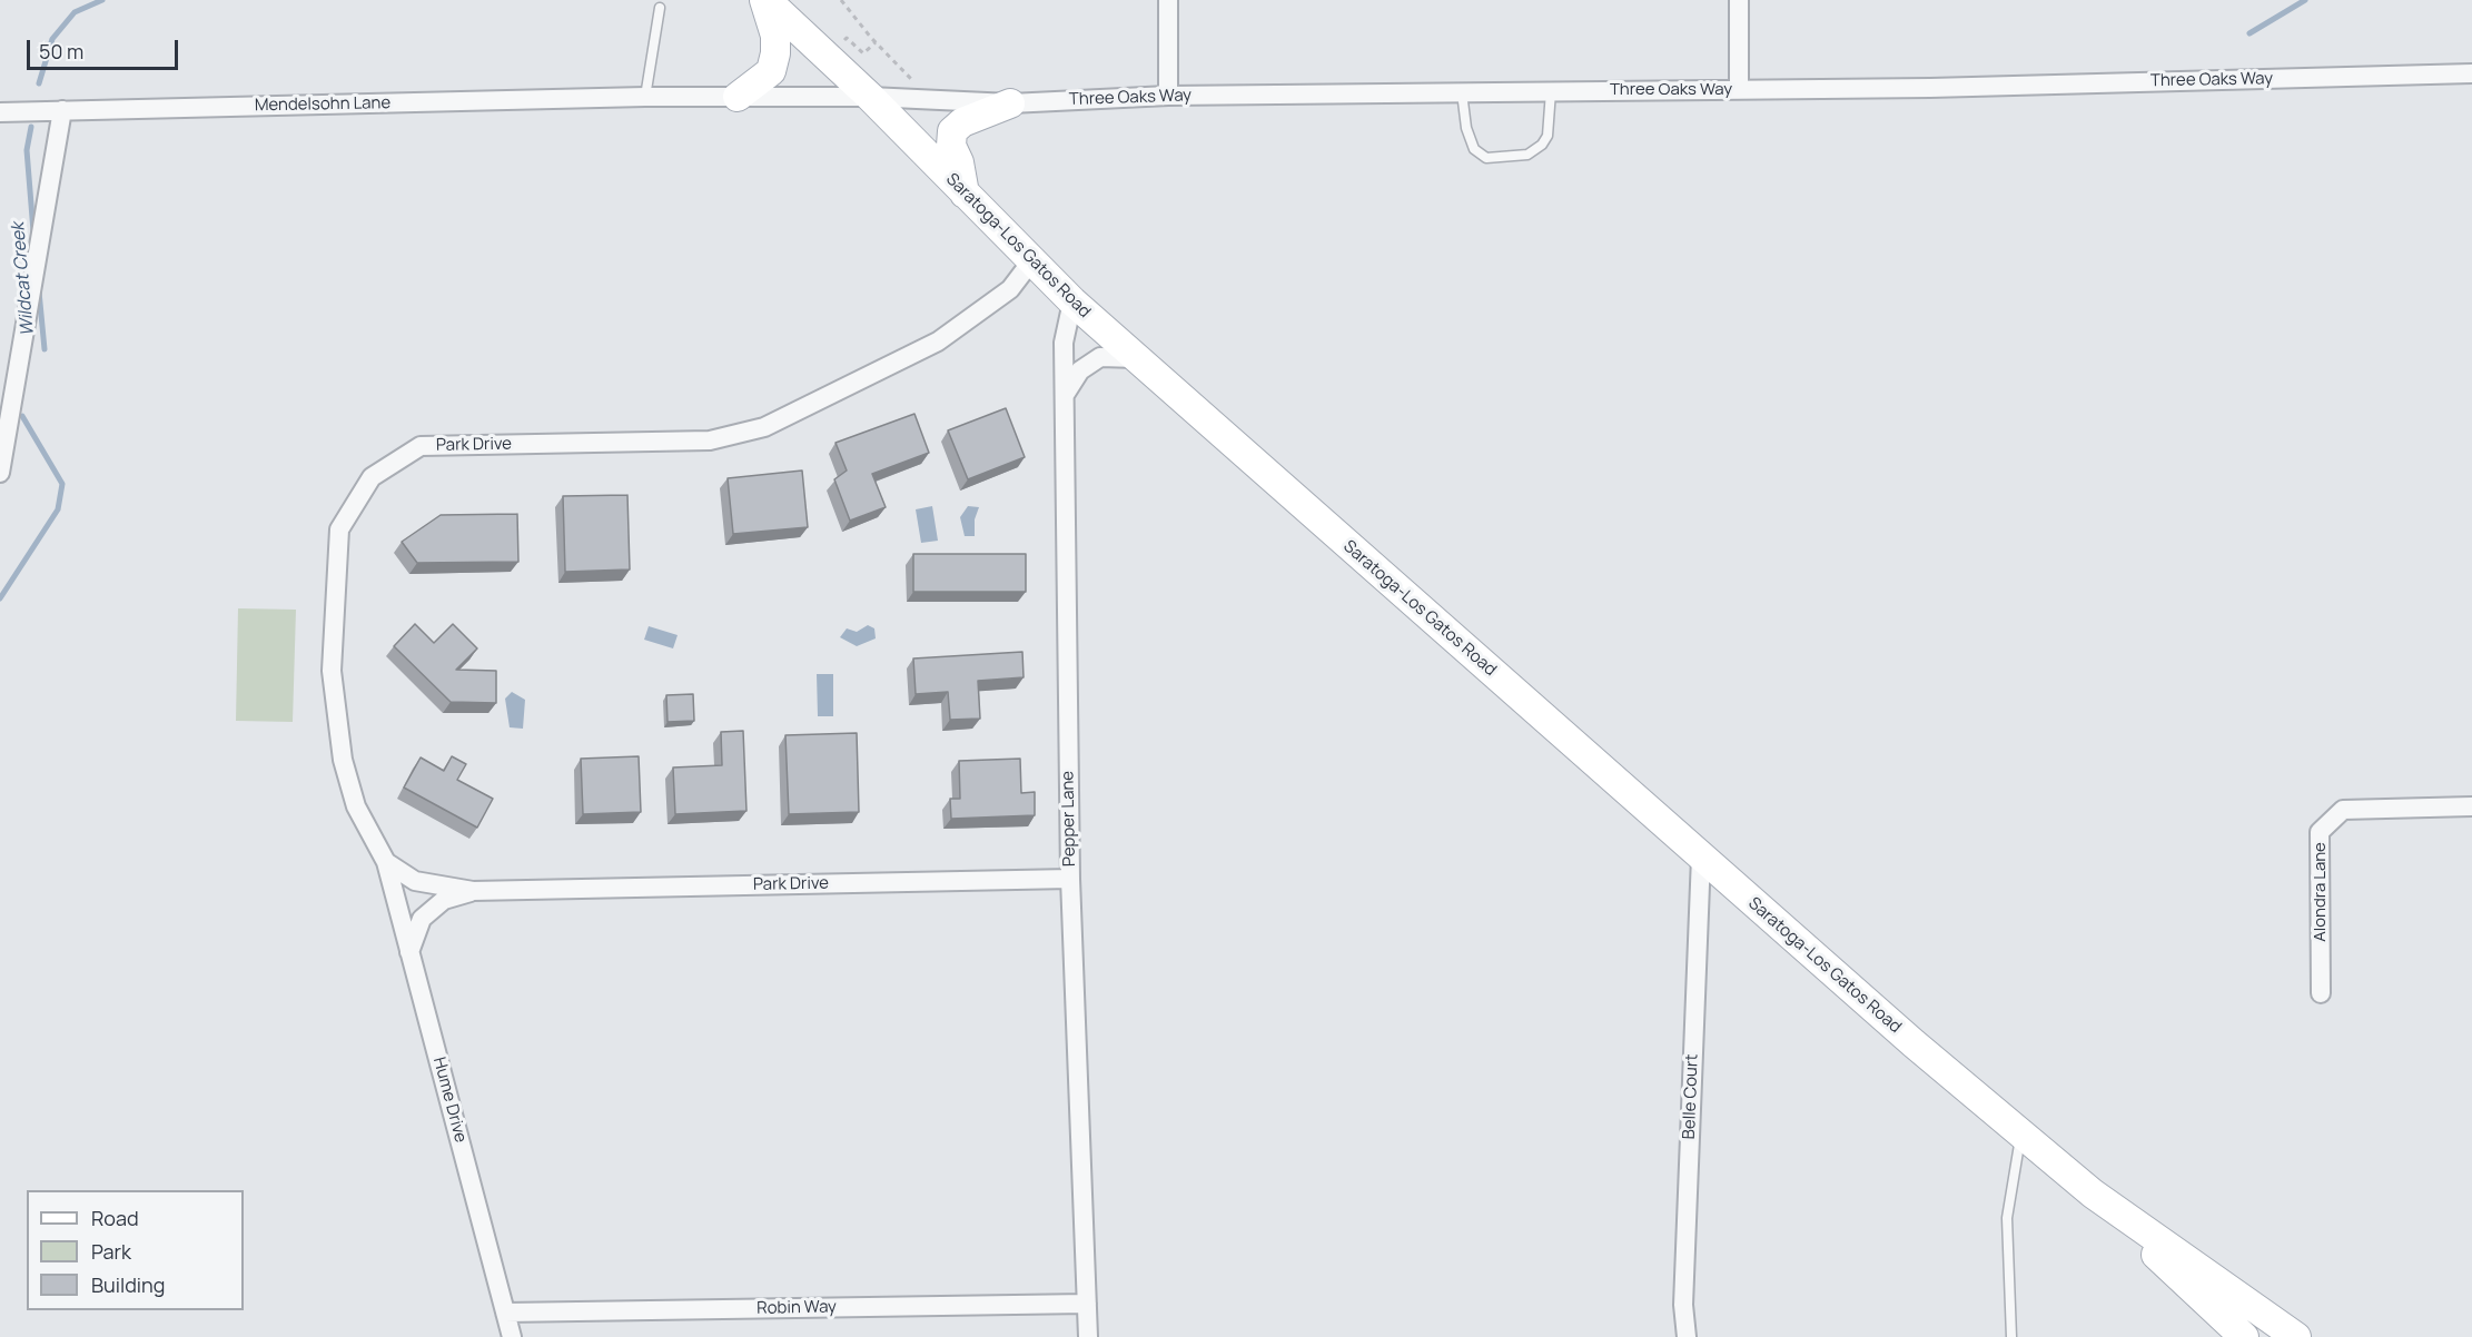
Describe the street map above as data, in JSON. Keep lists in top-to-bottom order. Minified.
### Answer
{"streets":{"main road":["Saratoga-Los Gatos Road"],"street":["Three Oaks Way","Mendelsohn Lane","Park Drive","Pepper Lane","Alondra Lane","Belle Court","Hume Drive","Robin Way"]},"crossings":[["Three Oaks Way","Mendelsohn Lane"],["Three Oaks Way","Saratoga-Los Gatos Road"],["Mendelsohn Lane","Saratoga-Los Gatos Road"],["Saratoga-Los Gatos Road","Park Drive"],["Saratoga-Los Gatos Road","Pepper Lane"],["Saratoga-Los Gatos Road","Belle Court"],["Park Drive","Pepper Lane"],["Park Drive","Hume Drive"],["Pepper Lane","Robin Way"],["Hume Drive","Robin Way"]],"water":["Wildcat Creek"],"legend":["Road","Park","Building"],"scale_bar":"50 m"}
